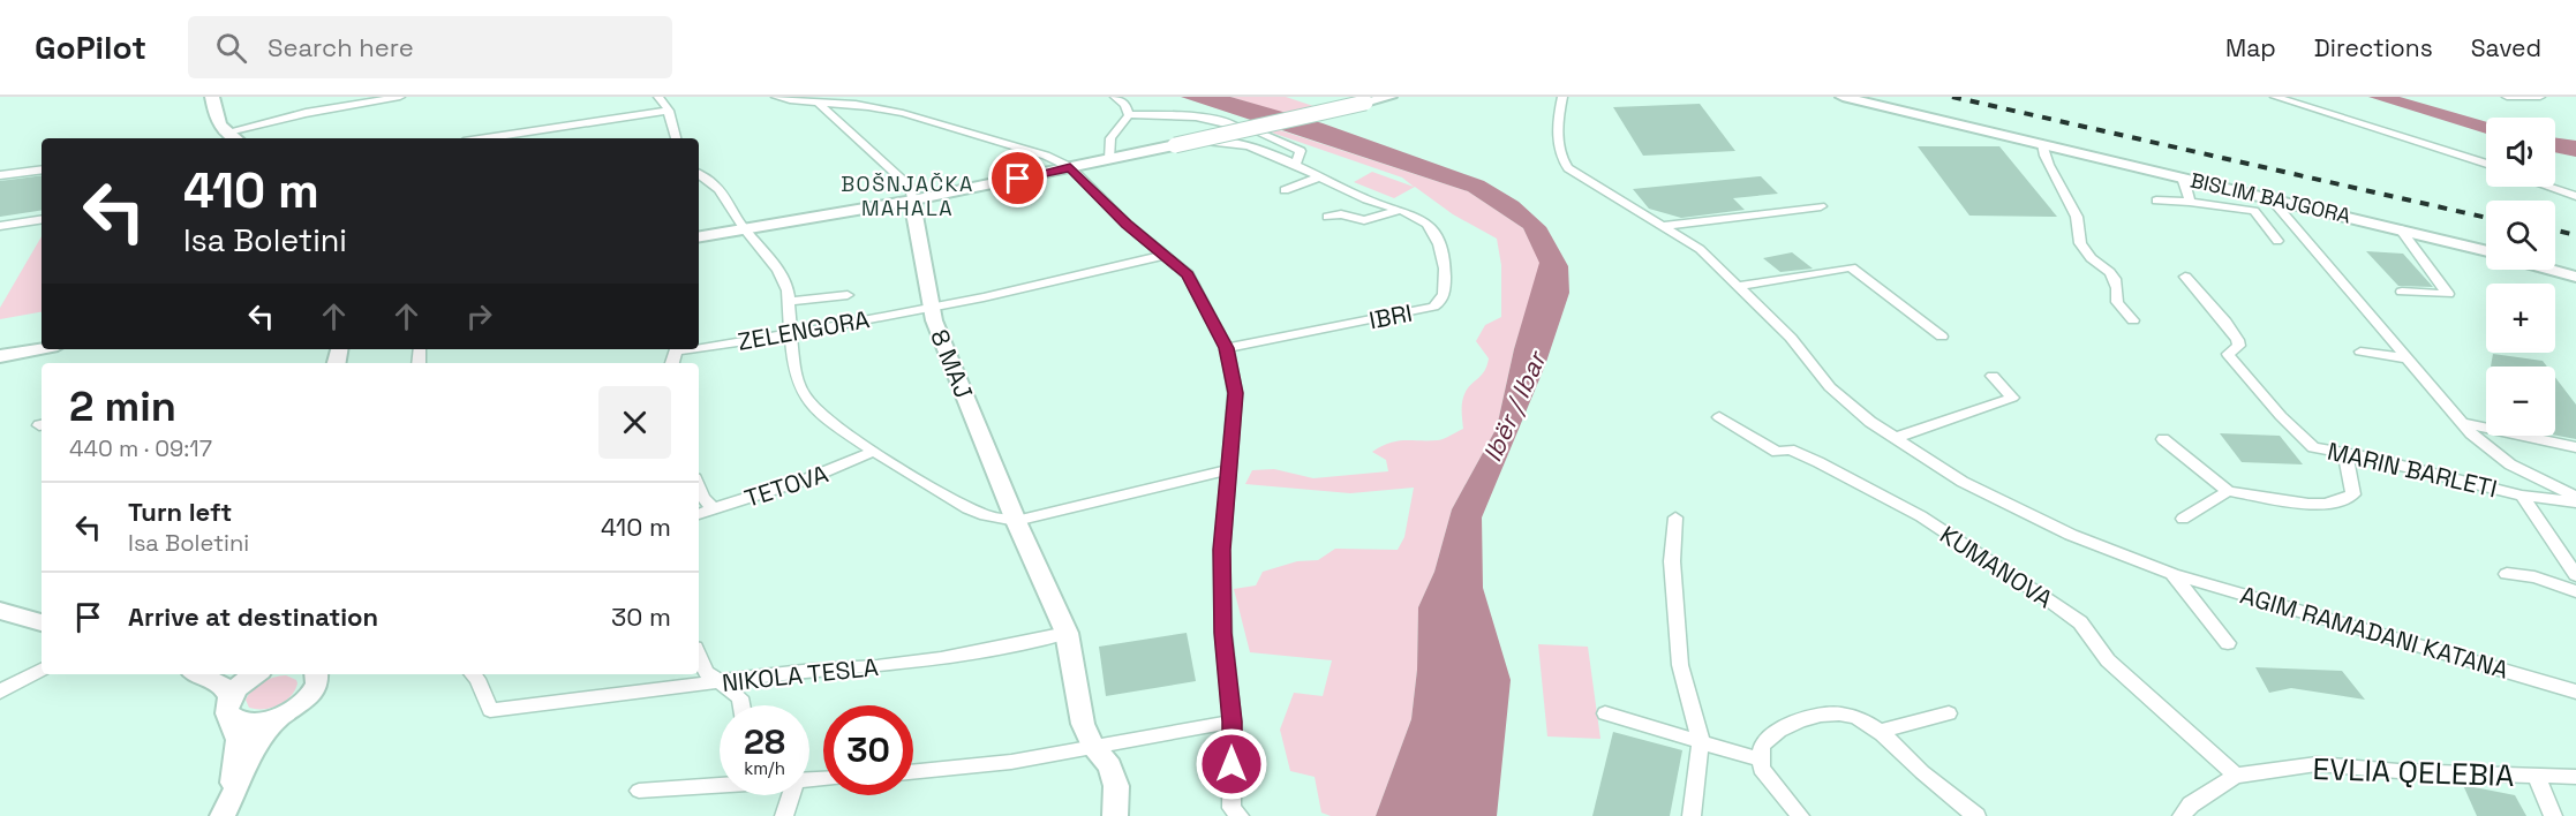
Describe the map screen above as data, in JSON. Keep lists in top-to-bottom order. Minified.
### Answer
{"streets":{"main road":["BISLIM BAJGORA","8 MAJ"],"street":["IBRI","ZELENGORA","MARIN BARLETI","TETOVA","KUMANOVA","AGIM RAMADANI KATANA","NIKOLA TESLA","EVLIA QELEBIA"]},"crossings":[["ZELENGORA","8 MAJ"],["8 MAJ","NIKOLA TESLA"],["KUMANOVA","EVLIA QELEBIA"]],"districts":["BOŠNJAČKA MAHALA"],"water":["Ibër / Ibar"],"page":{"header":"GoPilot","search":"Search here","nav":["Map","Directions","Saved"],"map_buttons":["+","−"],"turn":["410 m","Isa Boletini"],"heading":["2 min","440 m · 09:17"],"list":[{"name":"Turn left","note":"Isa Boletini","value":"410 m"},{"name":"Arrive at destination","value":"30 m"}],"speed":"28 km/h","limit":"30"}}
